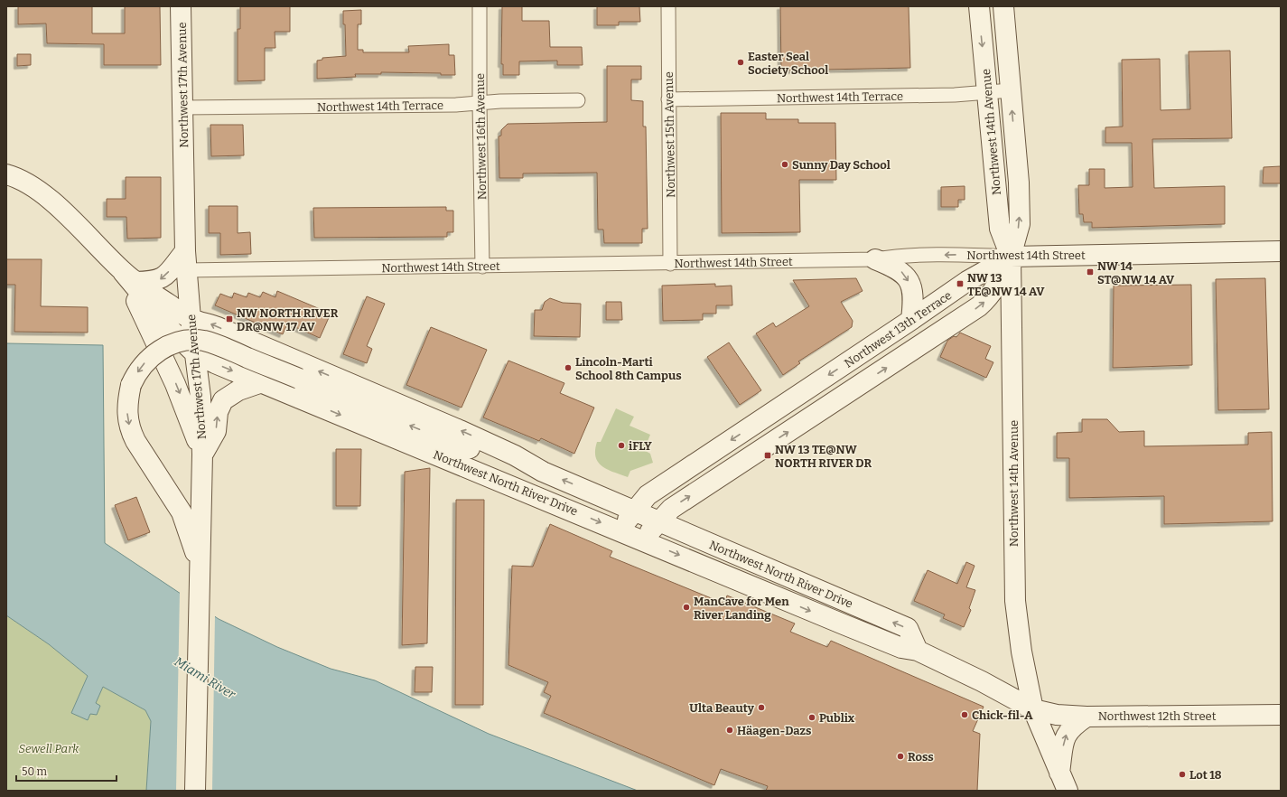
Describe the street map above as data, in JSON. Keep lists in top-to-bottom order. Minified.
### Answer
{"streets":{"main road":["Northwest 17th Avenue","Northwest 14th Avenue","Northwest 14th Street","Northwest 13th Terrace","Northwest North River Drive","Northwest 12th Street"],"street":["Northwest 14th Terrace","Northwest 15th Avenue","Northwest 16th Avenue"]},"crossings":[["Northwest 17th Avenue","Northwest 14th Terrace"],["Northwest 17th Avenue","Northwest 14th Street"],["Northwest 17th Avenue","Northwest North River Drive"],["Northwest 14th Terrace","Northwest 14th Avenue"],["Northwest 14th Terrace","Northwest 15th Avenue"],["Northwest 14th Terrace","Northwest 16th Avenue"],["Northwest 14th Avenue","Northwest 14th Street"],["Northwest 14th Avenue","Northwest 13th Terrace"],["Northwest 14th Avenue","Northwest North River Drive"],["Northwest 14th Avenue","Northwest 12th Street"],["Northwest 15th Avenue","Northwest 14th Street"],["Northwest 16th Avenue","Northwest 14th Street"],["Northwest 14th Street","Northwest 13th Terrace"],["Northwest 13th Terrace","Northwest North River Drive"],["Northwest North River Drive","Northwest 12th Street"]],"water":["Miami River"],"parks":["Sewell Park"],"places":{"other":["Easter Seal Society School","Sunny Day School","Lincoln-Marti School 8th Campus","iFLY","ManCave for Men River Landing","Ulta Beauty","Chick-fil-A","Publix","Häagen-Dazs","Ross","Lot 18"],"transit":["NW 14 ST@NW 14 AV","NW 13 TE@NW 14 AV","NW NORTH RIVER DR@NW 17 AV","NW 13 TE@NW NORTH RIVER DR"]},"scale_bar":"50 m"}
